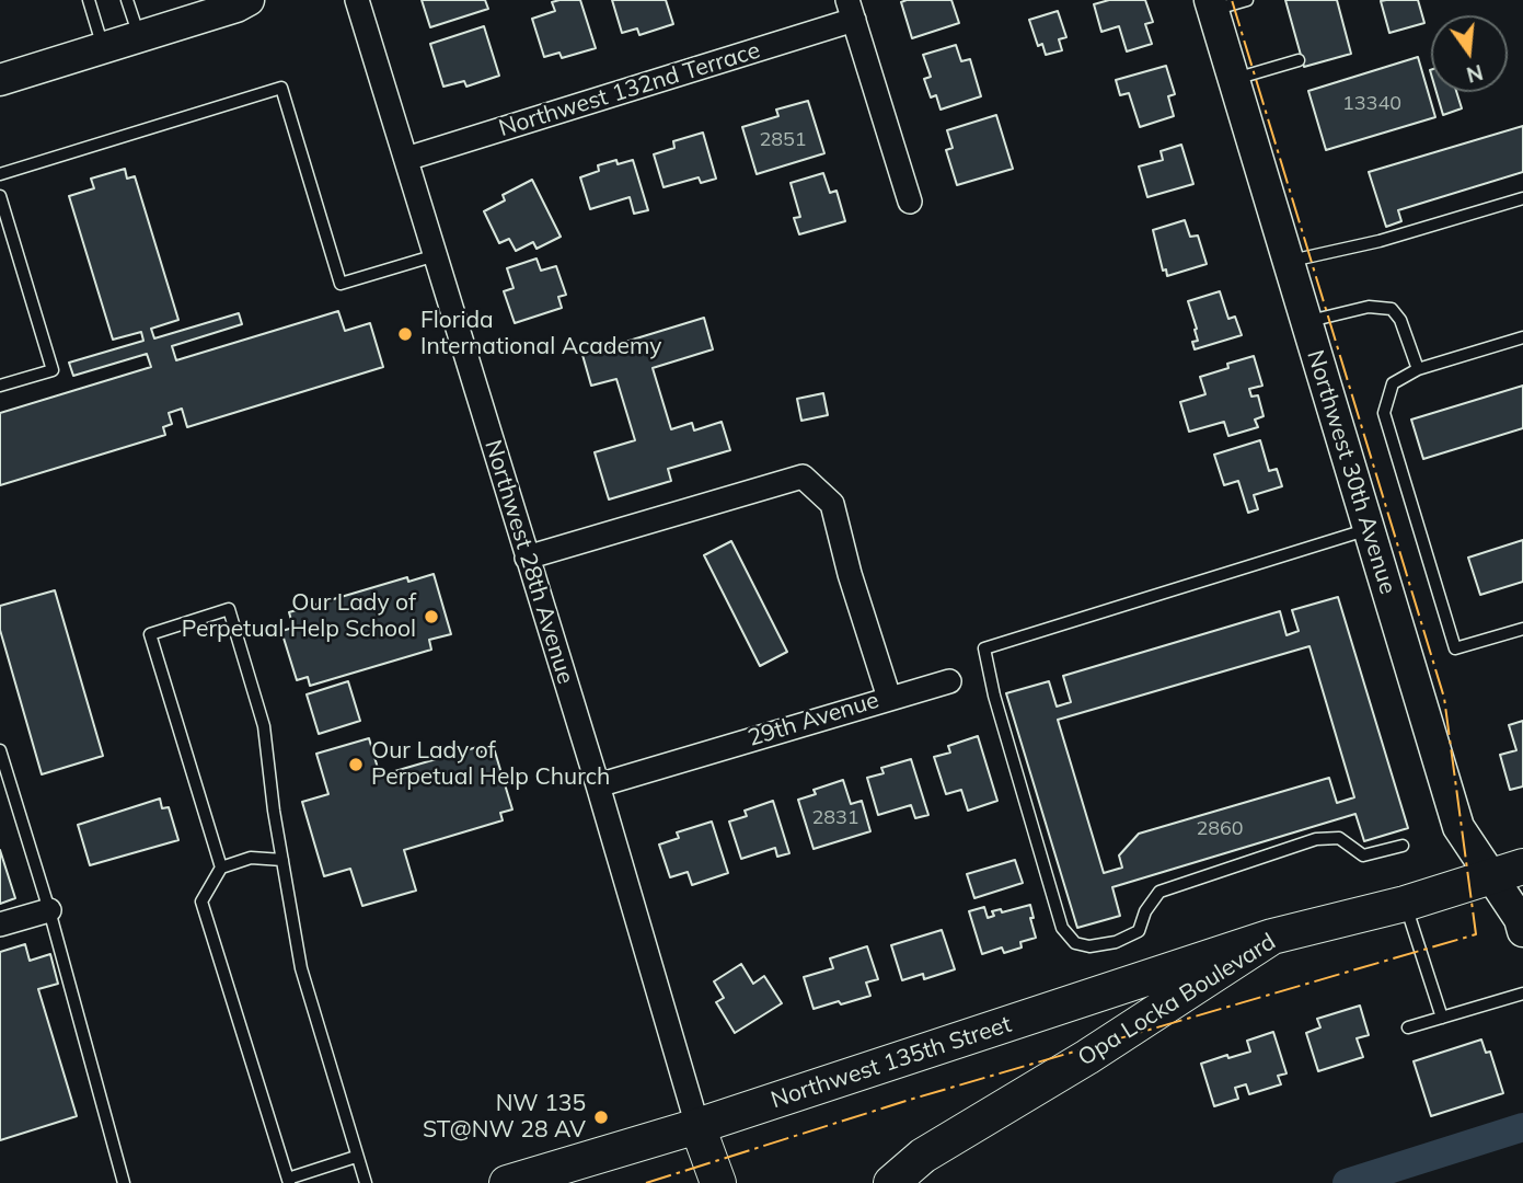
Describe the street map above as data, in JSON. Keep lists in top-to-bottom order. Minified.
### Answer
{"streets":{"main road":["Opa Locka Boulevard","Northwest 135th Street"],"street":["Northwest 132nd Terrace","Northwest 30th Avenue","Northwest 28th Avenue","29th Avenue"]},"crossings":[["Northwest 132nd Terrace","Northwest 28th Avenue"],["Northwest 30th Avenue","Opa Locka Boulevard"],["Northwest 28th Avenue","29th Avenue"],["Northwest 28th Avenue","Northwest 135th Street"],["Opa Locka Boulevard","Northwest 135th Street"]],"places":["Florida International Academy","Our Lady of Perpetual Help School","Our Lady of Perpetual Help Church","NW 135 ST@NW 28 AV"],"house_numbers":["13340","2851","2831","2860"],"north":"bottom"}
